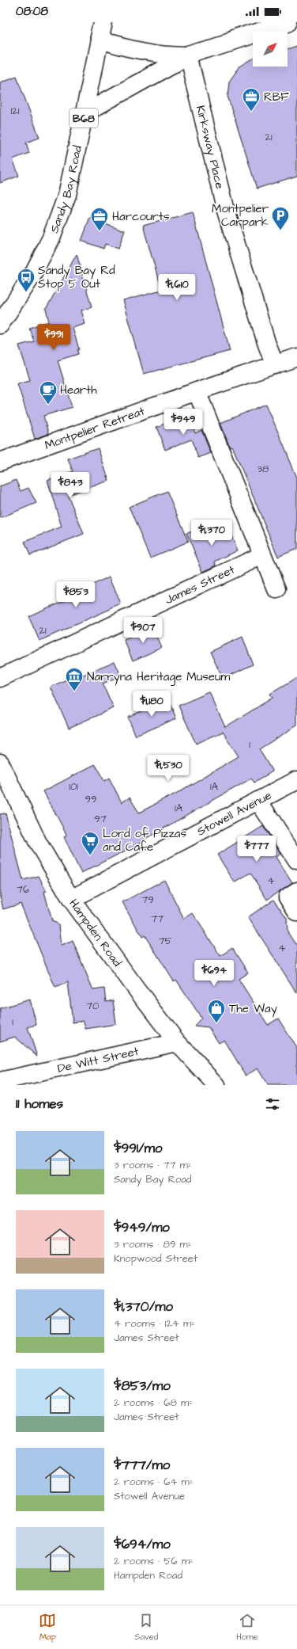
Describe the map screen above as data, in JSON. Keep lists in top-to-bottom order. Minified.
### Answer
{"streets":{"street":["B68","Kirksway Place","Sandy Bay Road","Montpelier Retreat","James Street","Stowell Avenue","Hampden Road","De Witt Street"]},"crossings":[["Kirksway Place","Montpelier Retreat"],["Stowell Avenue","Hampden Road"],["Hampden Road","De Witt Street"]],"places":{"office":["RBF","Harcourts"],"parking":["Montpelier Carpark"],"bus stop":["Sandy Bay Rd Stop 5 Out"],"cafe":["Hearth"],"museum":["Narryna Heritage Museum"],"supermarket":["Lord of Pizzas and Cafe"],"shop":["The Way"]},"house_numbers":["121","21","38","21","1","101","1A","99","1A","97","4","76","79","77","75","4","70","1"],"north":"top right","page":{"status":"08:08","price":["$1,610","$991","$949","$843","$1,370","$853","$907","$1,180","$1,530","$777","$694"],"heading":"11 homes","list":[{"name":"$991/mo","note":"3 rooms · 77 m² · Sandy Bay Road"},{"name":"$949/mo","note":"3 rooms · 89 m² · Knopwood Street"},{"name":"$1,370/mo","note":"4 rooms · 124 m² · James Street"},{"name":"$853/mo","note":"2 rooms · 68 m² · James Street"},{"name":"$777/mo","note":"2 rooms · 64 m² · Stowell Avenue"},{"name":"$694/mo","note":"2 rooms · 56 m² · Hampden Road"}],"tabs":["Map","Saved","Home"]}}
